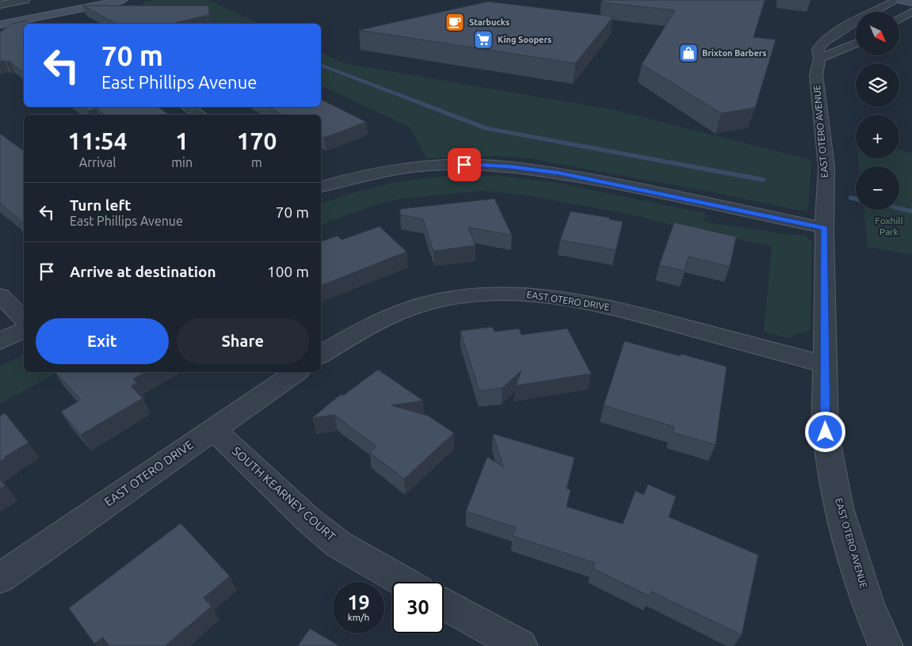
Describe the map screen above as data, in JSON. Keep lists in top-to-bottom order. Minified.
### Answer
{"streets":{"street":["EAST OTERO AVENUE","EAST OTERO DRIVE","SOUTH KEARNEY COURT"]},"crossings":[["EAST OTERO AVENUE","EAST OTERO DRIVE"],["EAST OTERO DRIVE","SOUTH KEARNEY COURT"]],"parks":["Foxhill Park"],"places":{"cafe":["Starbucks"],"supermarket":["King Soopers"],"shop":["Brixton Barbers"]},"north":"bottom right","page":{"map_buttons":["+","−"],"turn":["70 m","East Phillips Avenue"],"eta":["11:54","Arrival","1","min","170","m"],"list":[{"name":"Turn left","note":"East Phillips Avenue","value":"70 m"},{"name":"Arrive at destination","value":"100 m"}],"buttons":["Exit","Share"],"speed":"19 km/h","limit":"30"}}
